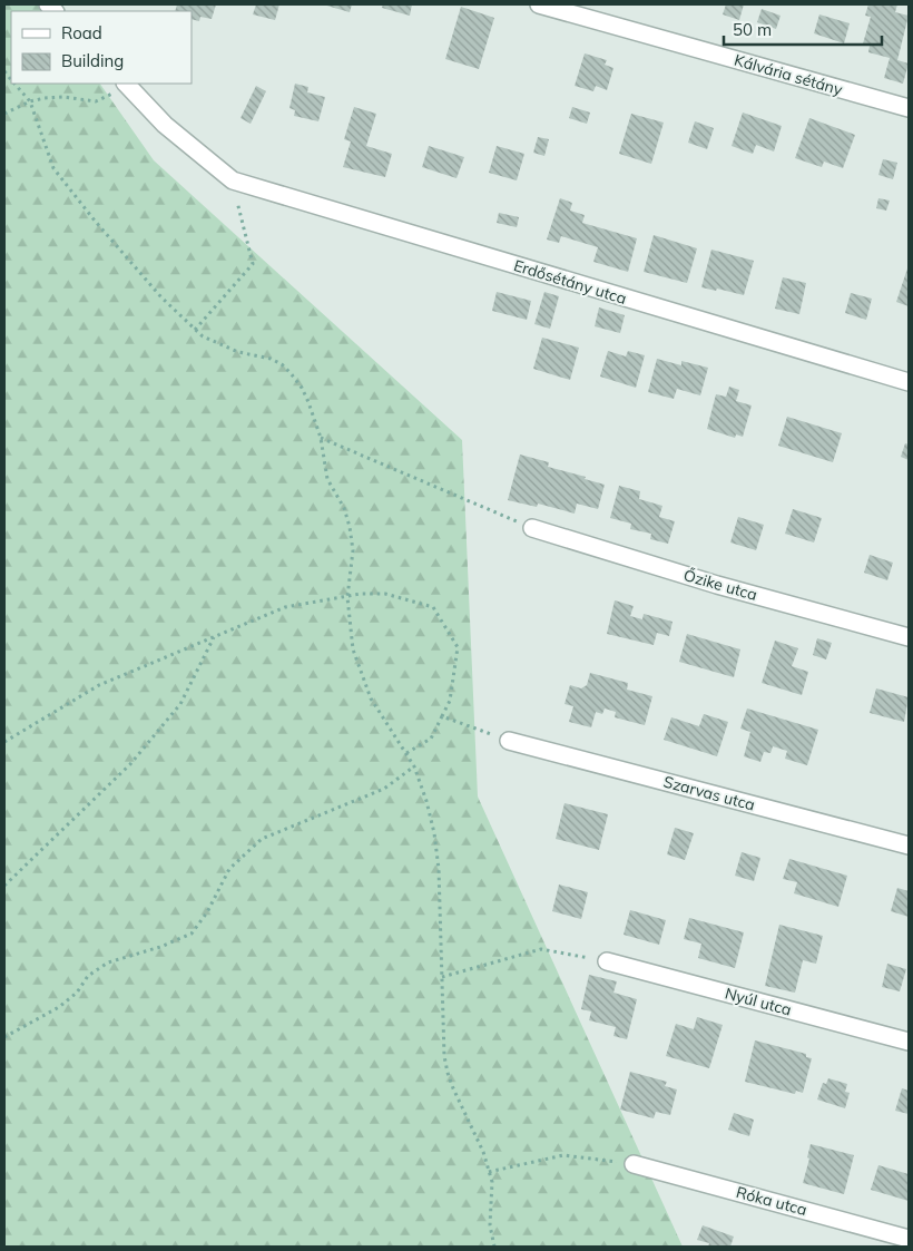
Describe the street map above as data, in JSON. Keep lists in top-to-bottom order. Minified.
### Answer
{"streets":{"street":["Kálvária sétány","Erdősétány utca","Őzike utca","Szarvas utca","Nyúl utca","Róka utca"]},"legend":["Road","Building"],"scale_bar":"50 m"}
